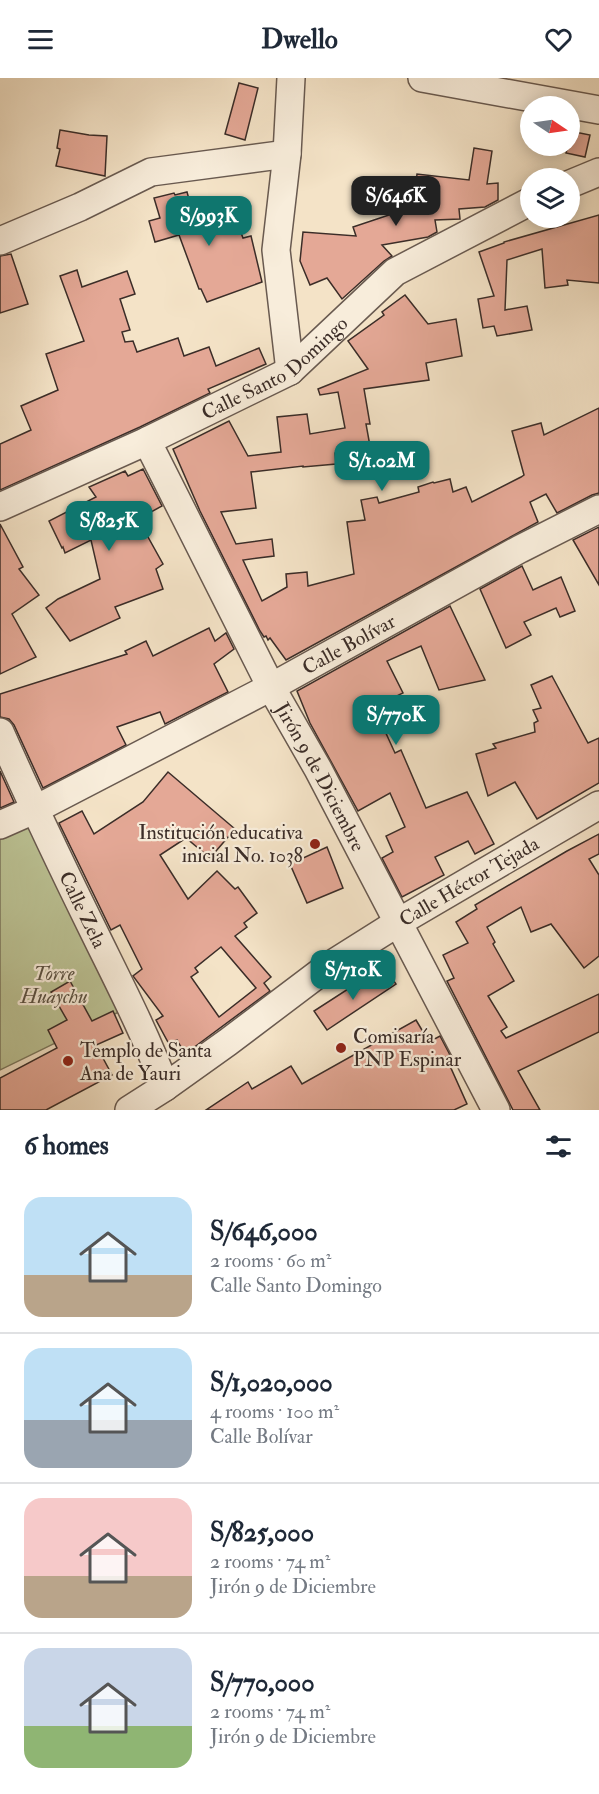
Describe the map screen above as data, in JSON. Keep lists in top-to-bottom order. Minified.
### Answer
{"streets":{"street":["Calle Santo Domingo","Calle Bolívar","Jirón 9 de Diciembre","Calle Héctor Tejada","Calle Zela"]},"crossings":[["Calle Santo Domingo","Jirón 9 de Diciembre"],["Calle Bolívar","Jirón 9 de Diciembre"],["Calle Bolívar","Calle Zela"],["Jirón 9 de Diciembre","Calle Héctor Tejada"],["Calle Héctor Tejada","Calle Zela"]],"parks":["Torre Huaychu"],"places":["Institución educativa inicial No. 1038","Comisaría PNP Espinar","Templo de Santa Ana de Yauri"],"north":"right","page":{"header":"Dwello","price":["S/646K","S/993K","S/1.02M","S/825K","S/770K","S/710K"],"heading":"6 homes","list":[{"name":"S/646,000","note":"2 rooms · 60 m² · Calle Santo Domingo"},{"name":"S/1,020,000","note":"4 rooms · 100 m² · Calle Bolívar"},{"name":"S/825,000","note":"2 rooms · 74 m² · Jirón 9 de Diciembre"},{"name":"S/770,000","note":"2 rooms · 74 m² · Jirón 9 de Diciembre"}]}}
